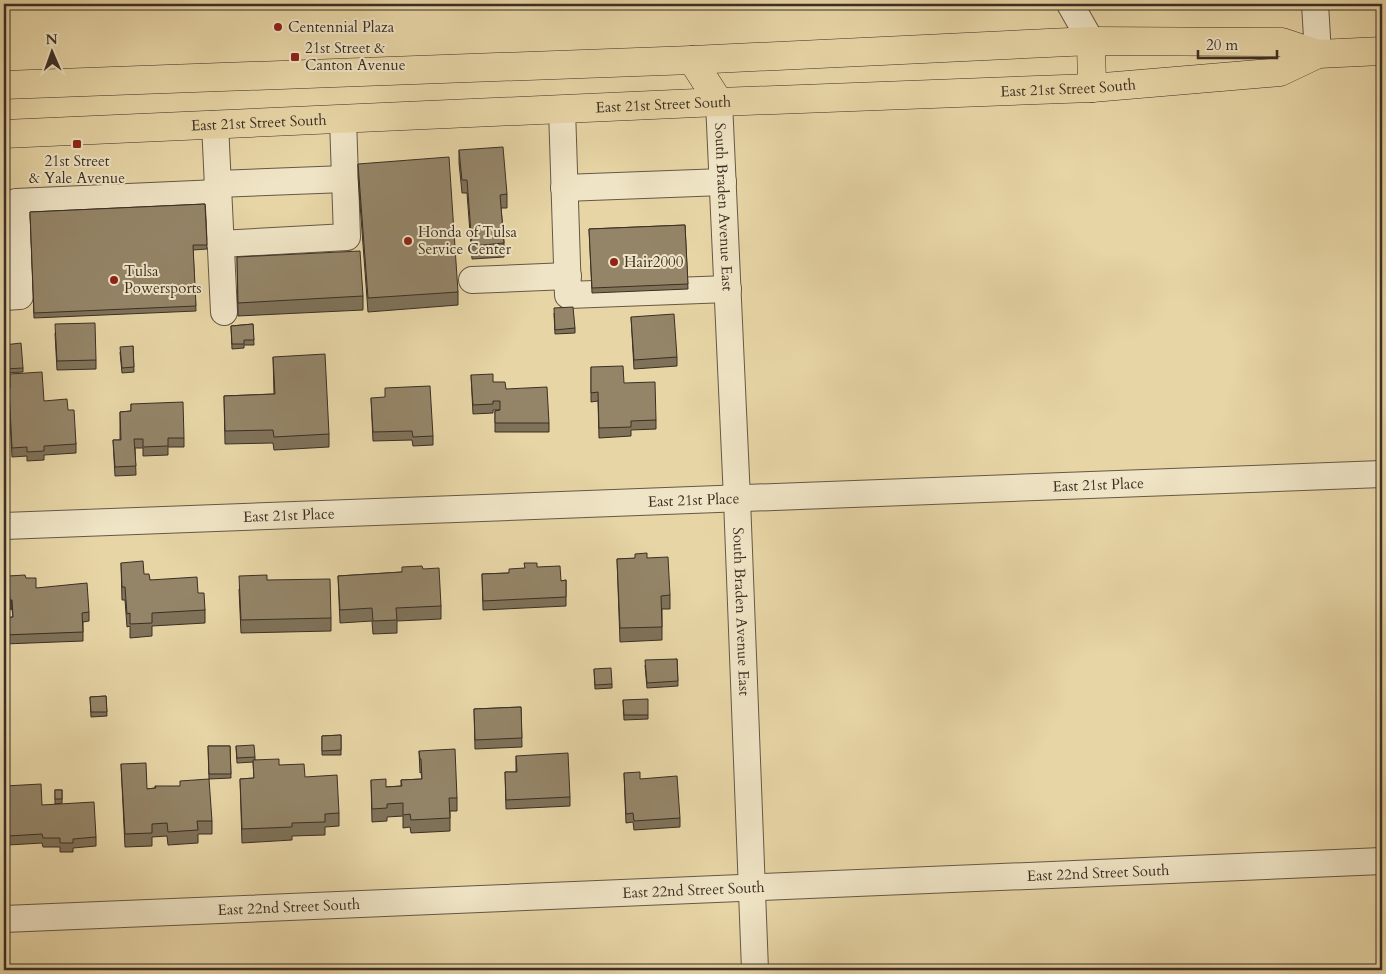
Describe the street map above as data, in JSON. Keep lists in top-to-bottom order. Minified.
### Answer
{"streets":{"main road":["East 21st Street South"],"street":["South Braden Avenue East","East 21st Place","East 22nd Street South"]},"crossings":[["East 21st Street South","South Braden Avenue East"],["South Braden Avenue East","East 21st Place"],["South Braden Avenue East","East 22nd Street South"]],"places":{"other":["Centennial Plaza","Honda of Tulsa Service Center","Hair2000","Tulsa Powersports"],"transit":["21st Street & Canton Avenue","21st Street & Yale Avenue"]},"scale_bar":"20 m","north":"top"}
